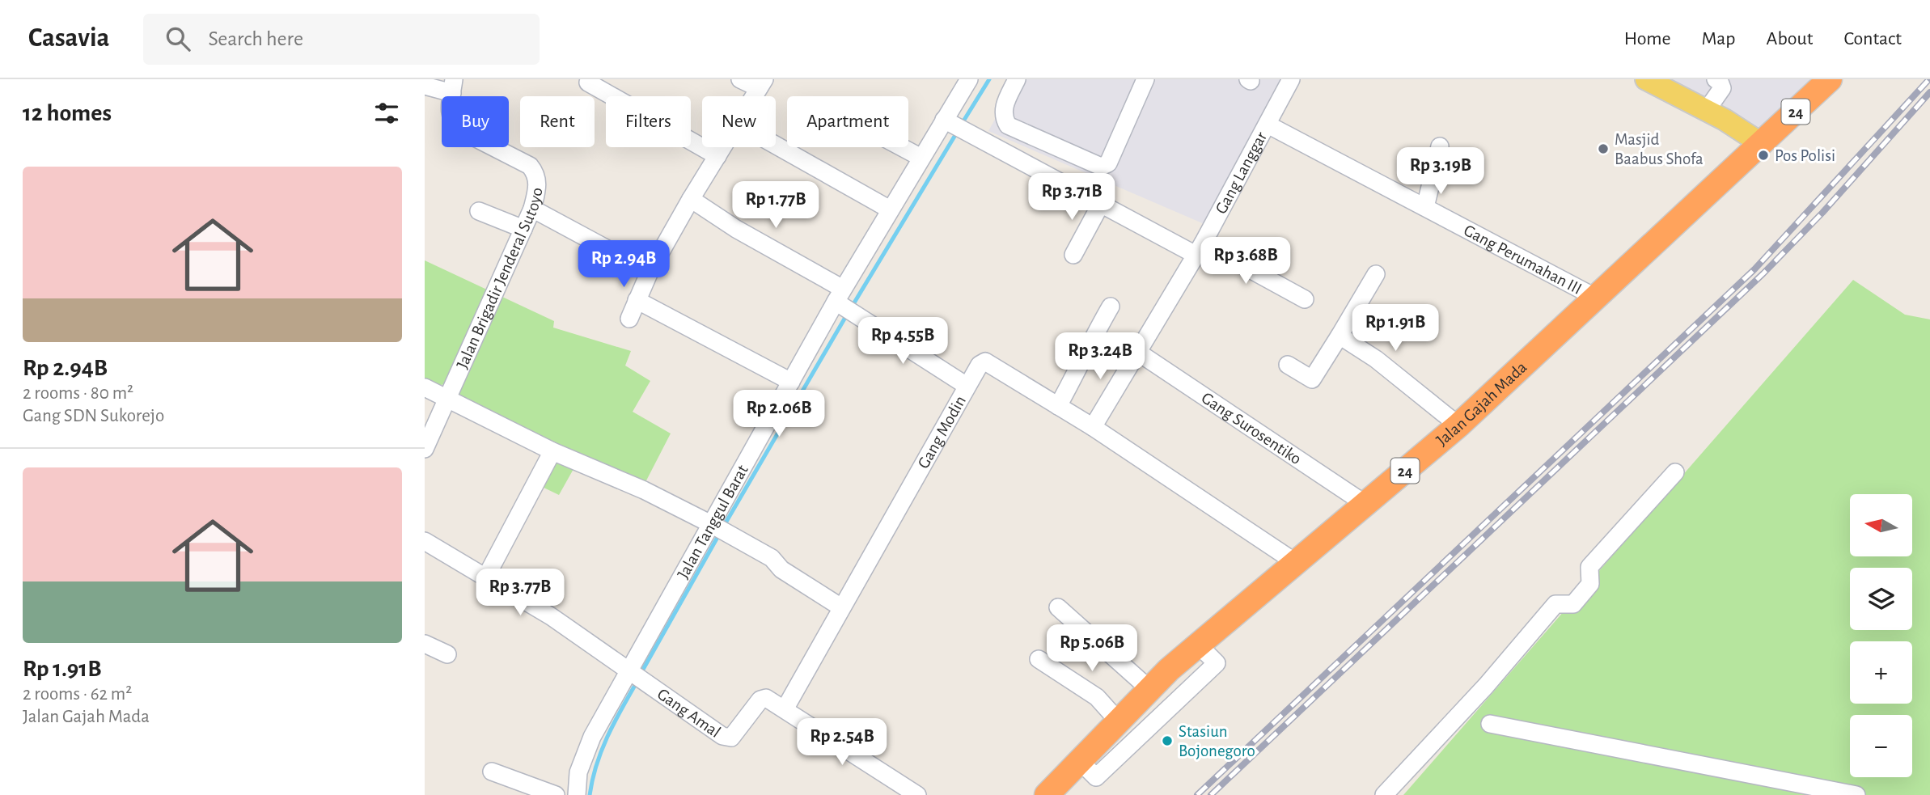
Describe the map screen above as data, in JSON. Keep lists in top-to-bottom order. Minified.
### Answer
{"streets":{"highway":["24","Jalan Gajah Mada"],"street":["Gang Langgar","Gang Perumahan III","Jalan Brigadir Jenderal Sutoyo","Gang Surosentiko","Gang Modin","Jalan Tanggul Barat","Gang Amal"]},"crossings":[["24","Jalan Gajah Mada"],["Gang Langgar","Gang Perumahan III"],["Gang Langgar","Gang Surosentiko"],["Gang Langgar","Gang Modin"],["Gang Perumahan III","Jalan Gajah Mada"],["Jalan Gajah Mada","Gang Surosentiko"],["Jalan Gajah Mada","Gang Modin"],["Gang Modin","Gang Amal"],["Jalan Tanggul Barat","Gang Amal"]],"places":["Masjid Baabus Shofa","Pos Polisi","Stasiun Bojonegoro"],"north":"left","page":{"header":"Casavia","search":"Search here","nav":["Home","Map","About","Contact"],"heading":"12 homes","chip":["Buy","Rent","Filters","New","Apartment"],"list":[{"name":"Rp 2.94B","note":"2 rooms · 80 m² · Gang SDN Sukorejo"},{"name":"Rp 1.91B","note":"2 rooms · 62 m² · Jalan Gajah Mada"}],"price":["Rp 3.19B","Rp 3.71B","Rp 1.77B","Rp 3.68B","Rp 2.94B","Rp 1.91B","Rp 4.55B","Rp 3.24B","Rp 2.06B","Rp 3.77B","Rp 5.06B","Rp 2.54B"],"map_buttons":["+","−"]}}
